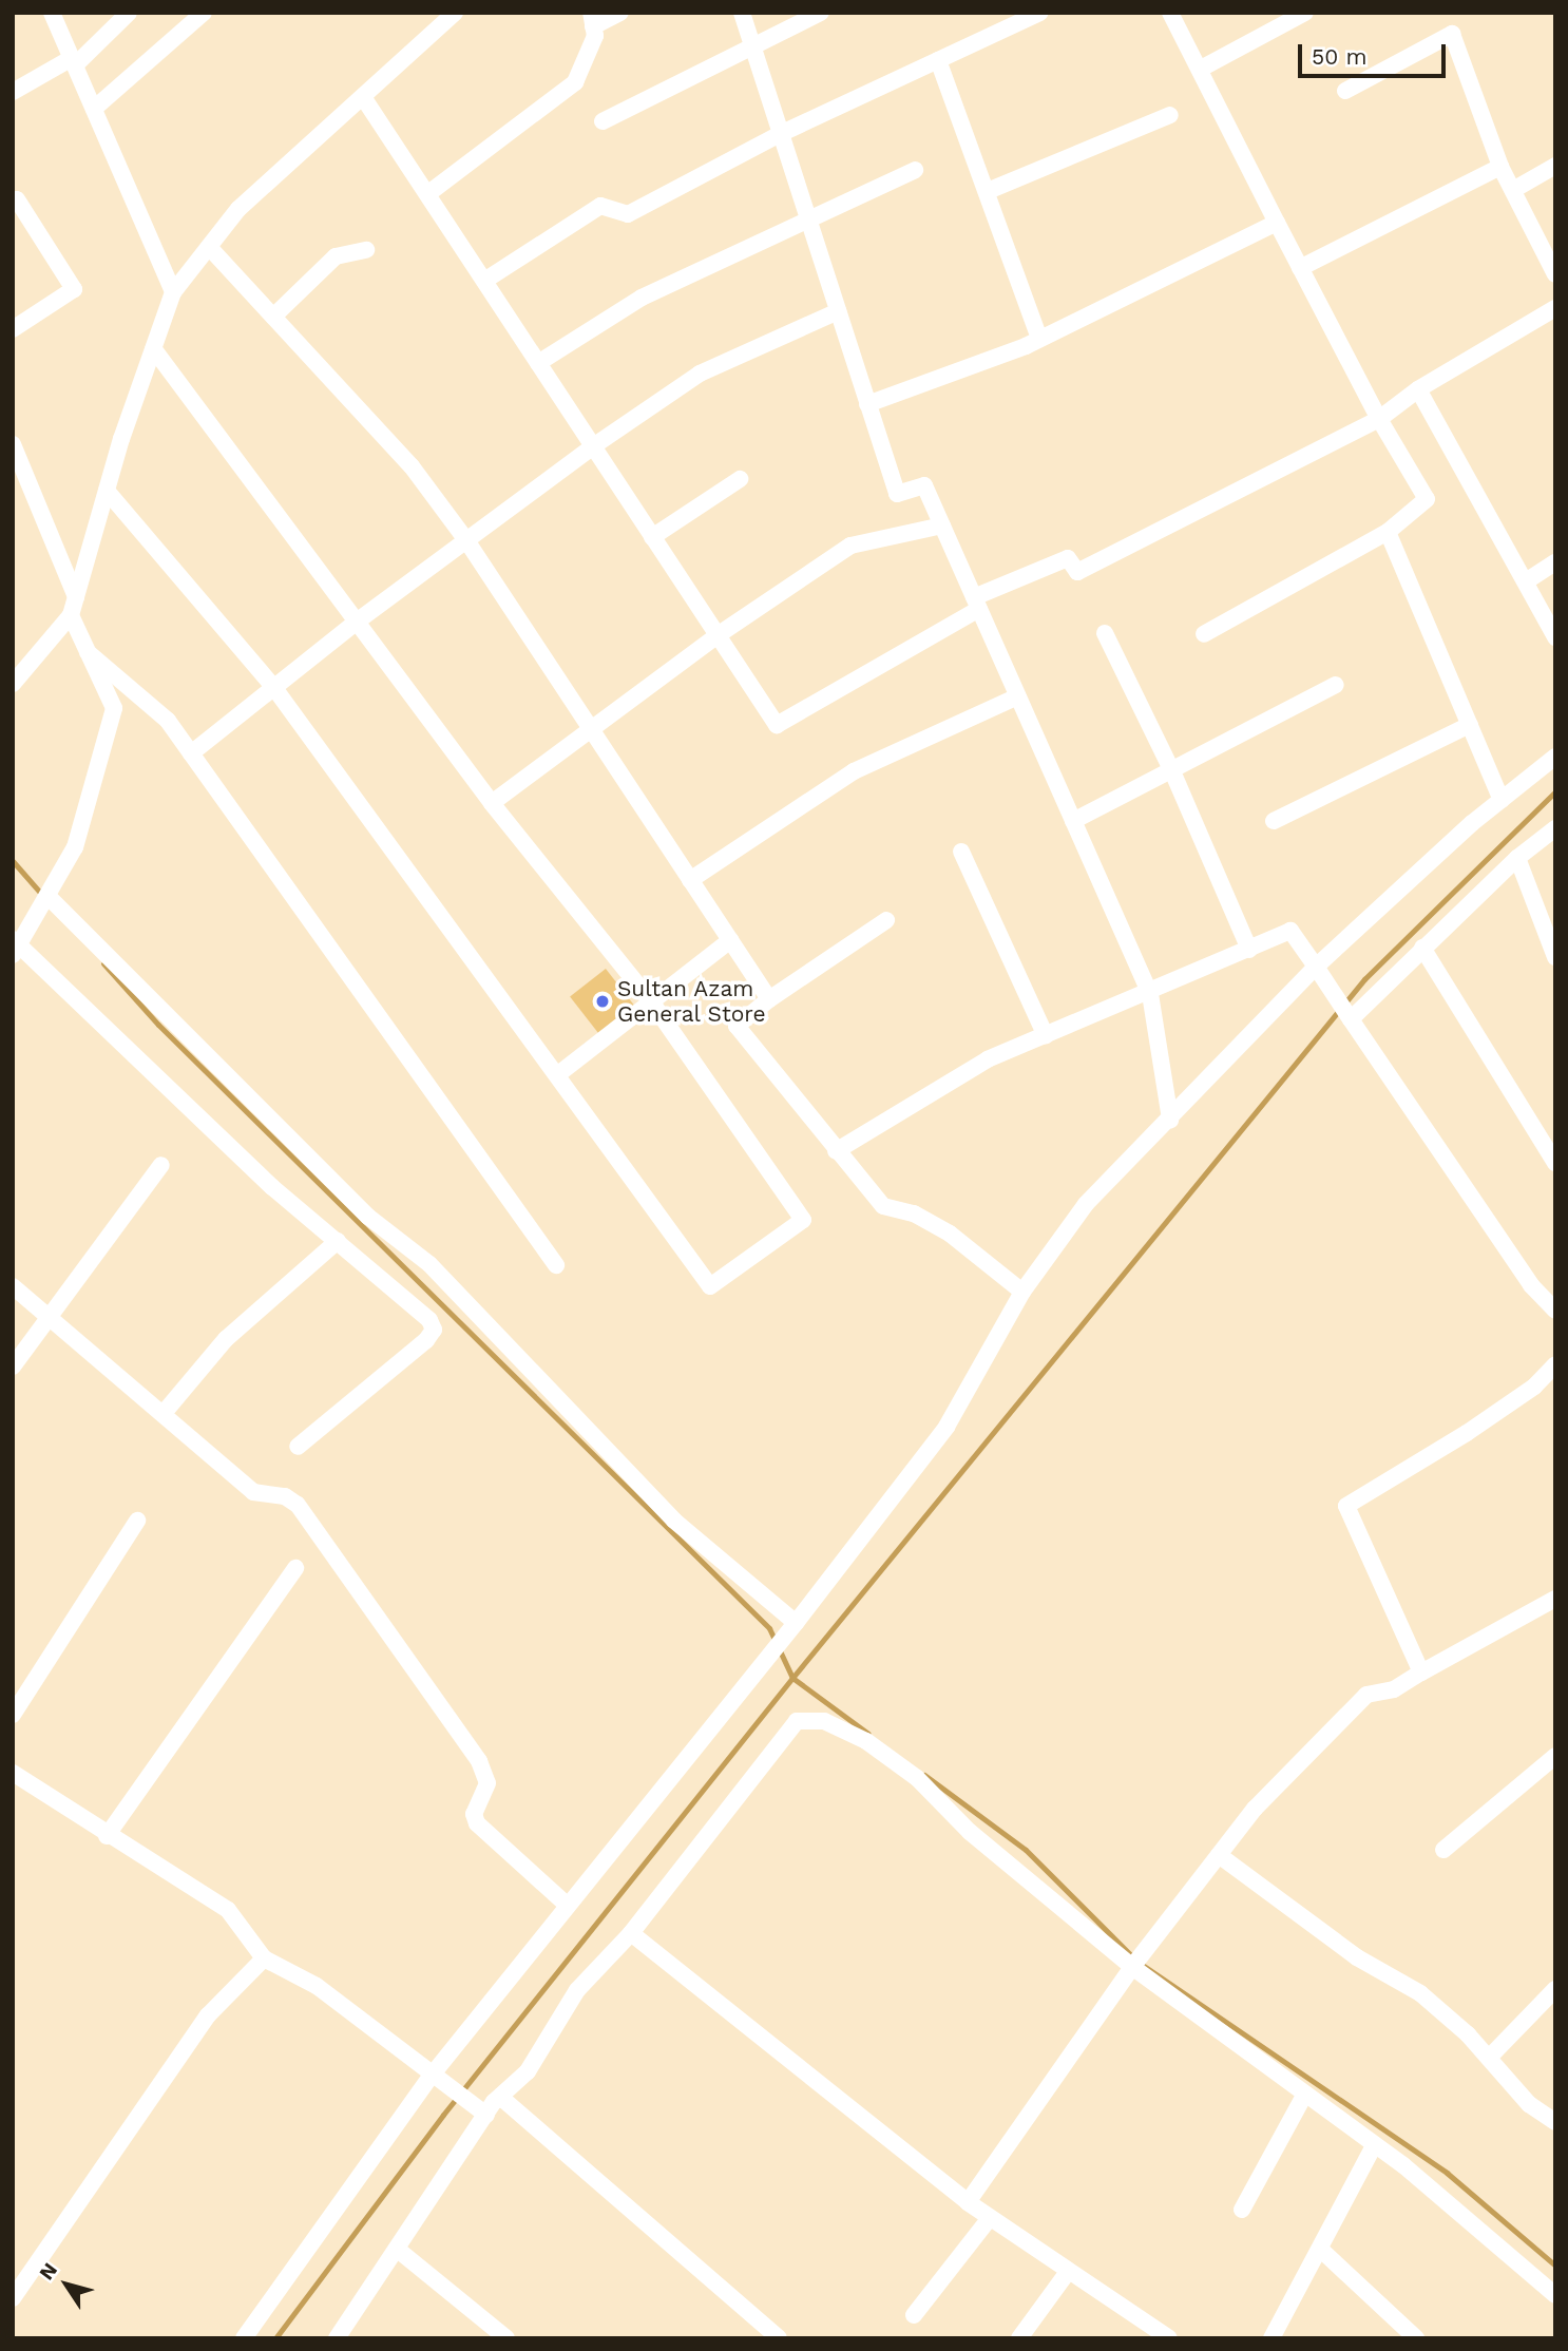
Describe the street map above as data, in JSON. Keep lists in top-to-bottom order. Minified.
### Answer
{"places":["Sultan Azam General Store"],"scale_bar":"50 m","north":"top left"}
